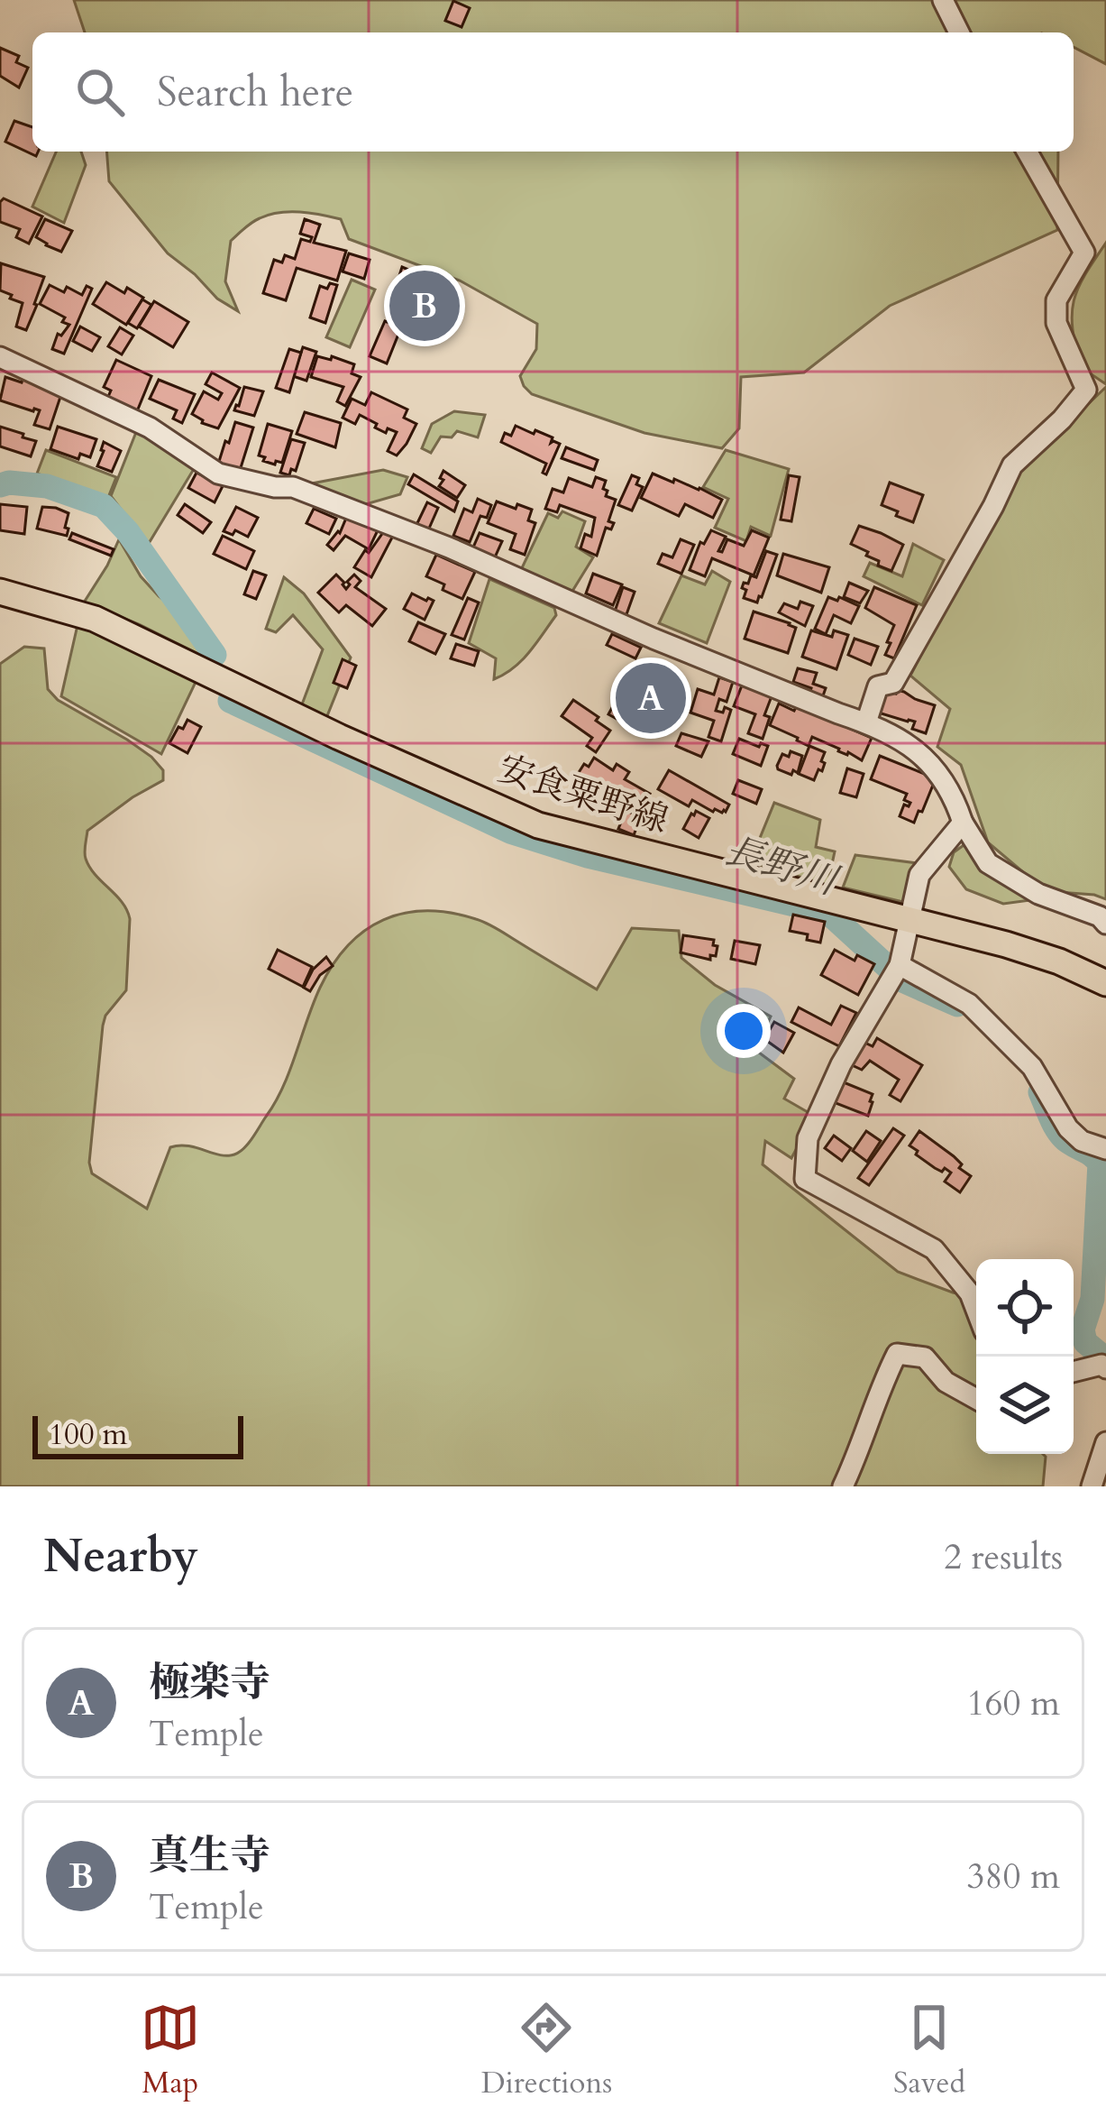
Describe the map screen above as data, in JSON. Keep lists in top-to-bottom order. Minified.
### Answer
{"streets":{"main road":["安食粟野線"]},"water":["長野川"],"scale_bar":"100 m","page":{"search":"Search here","pins":["B","A"],"scale":"100 m","heading":["Nearby","2 results"],"list":[{"mark":"A","name":"極楽寺","note":"Temple","value":"160 m"},{"mark":"B","name":"真生寺","note":"Temple","value":"380 m"}],"nav":["Map","Directions","Saved"]}}
